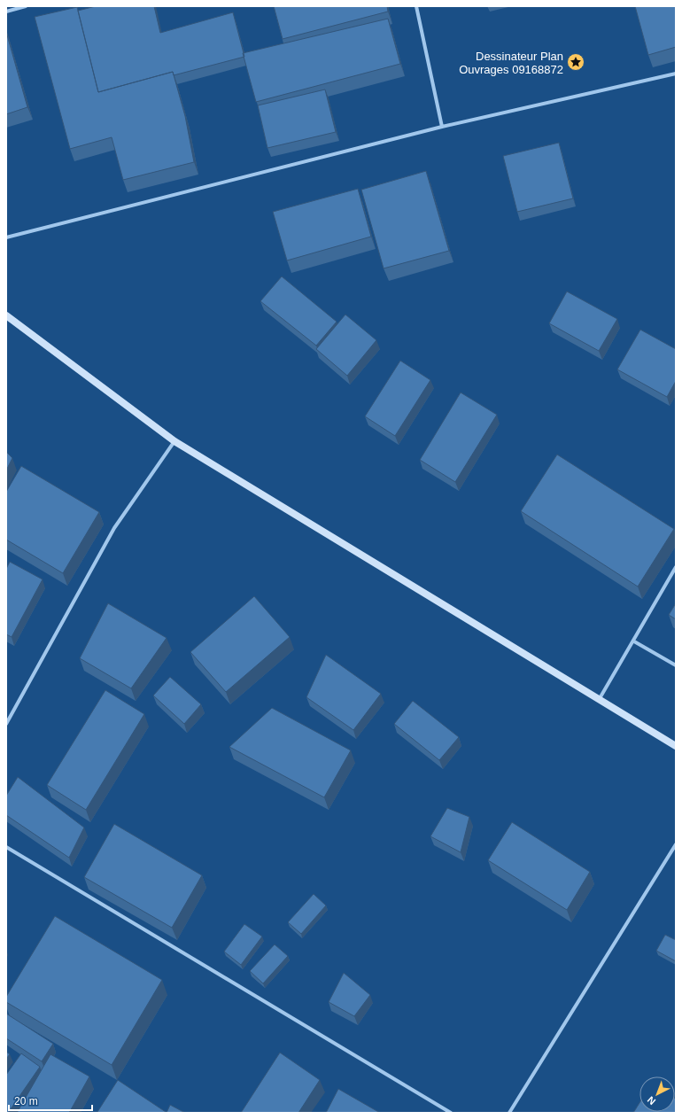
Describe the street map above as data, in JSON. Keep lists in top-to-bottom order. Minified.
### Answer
{"places":{"place":["Dessinateur Plan Ouvrages 09168872"]},"scale_bar":"20 m","north":"bottom left"}
